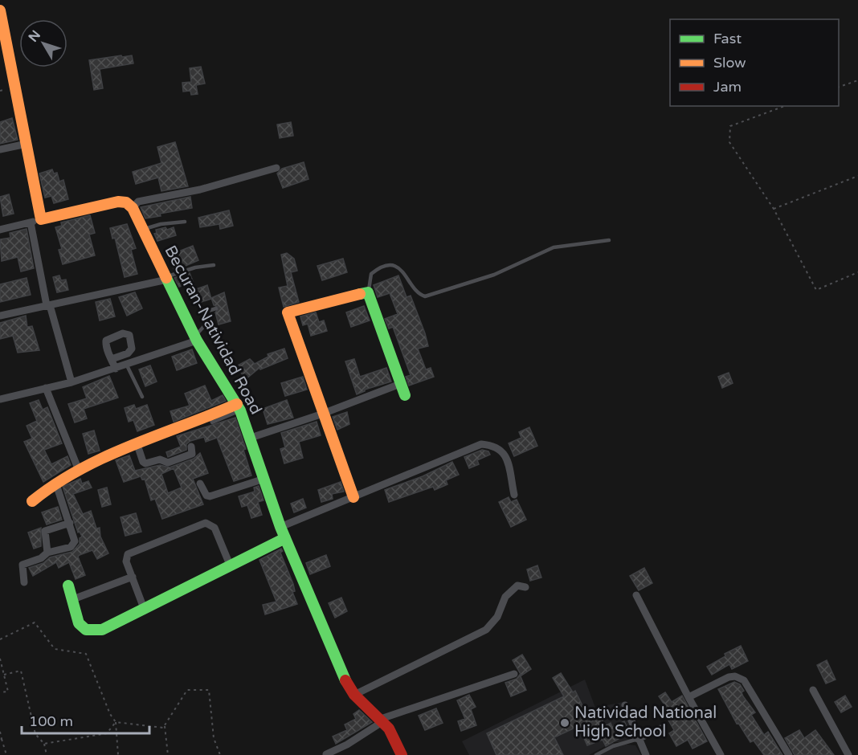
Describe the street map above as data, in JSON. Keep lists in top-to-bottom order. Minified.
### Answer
{"streets":{"street":["Becuran-Natividad Road"]},"places":["Natividad National High School"],"legend":["Fast","Slow","Jam"],"scale_bar":"100 m","north":"top left"}
